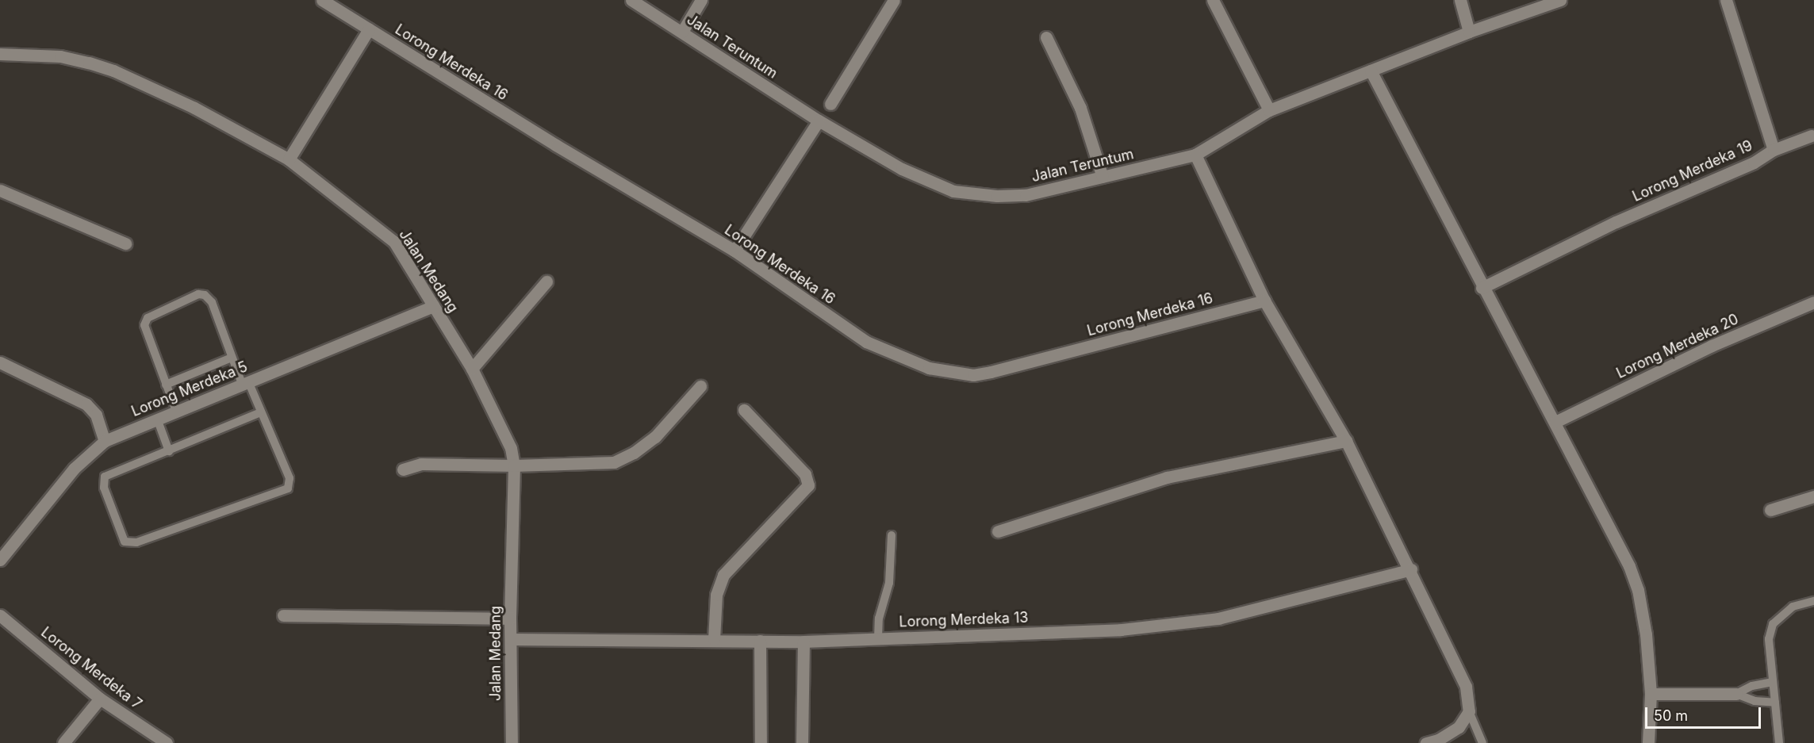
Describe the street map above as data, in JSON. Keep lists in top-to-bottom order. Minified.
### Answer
{"streets":{"street":["Jalan Teruntum","Lorong Merdeka 16","Lorong Merdeka 19","Jalan Medang","Lorong Merdeka 20","Lorong Merdeka 5","Lorong Merdeka 13","Lorong Merdeka 7"]},"crossings":[["Jalan Medang","Lorong Merdeka 5"],["Jalan Medang","Lorong Merdeka 13"]],"scale_bar":"50 m"}
